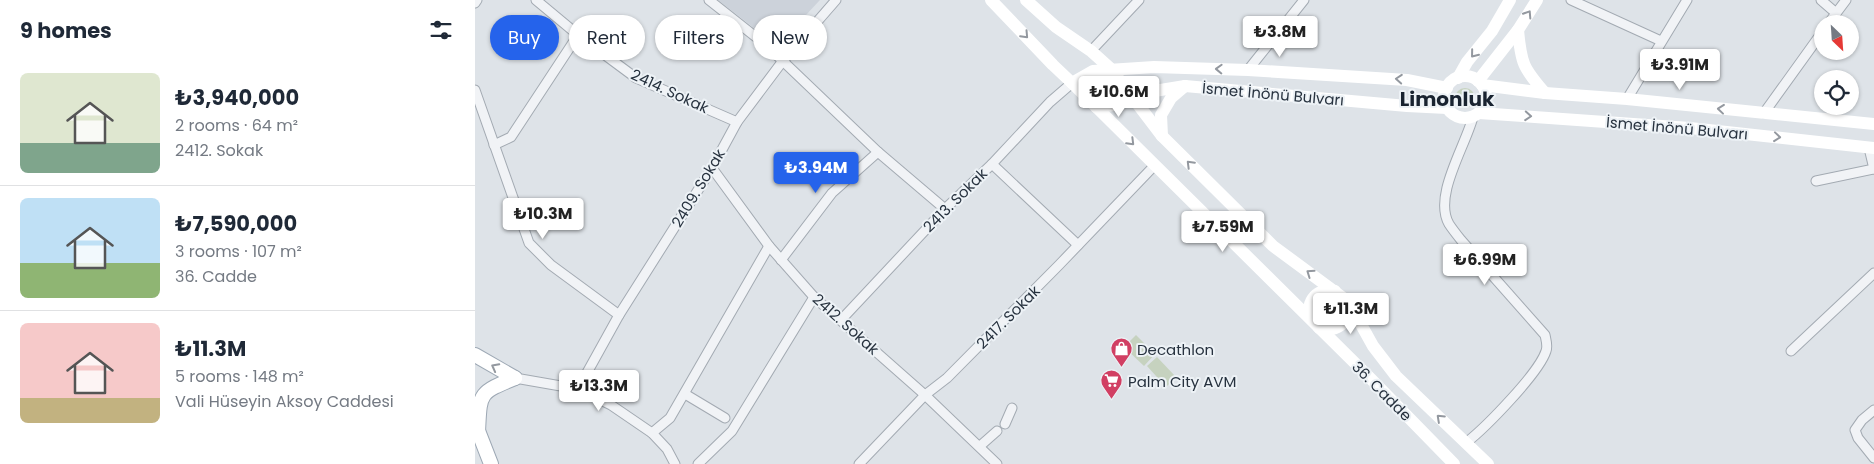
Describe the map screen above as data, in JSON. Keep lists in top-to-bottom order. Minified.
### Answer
{"streets":{"main road":["İsmet İnönü Bulvarı","36. Cadde"],"street":["2414. Sokak","2409. Sokak","2413. Sokak","2417. Sokak","2412. Sokak"]},"crossings":[["2414. Sokak","2409. Sokak"],["İsmet İnönü Bulvarı","2413. Sokak"],["2409. Sokak","2412. Sokak"],["2413. Sokak","2412. Sokak"],["2417. Sokak","2412. Sokak"],["2417. Sokak","36. Cadde"]],"districts":["Limonluk"],"places":{"shop":["Decathlon"],"supermarket":["Palm City AVM"]},"north":"bottom right","page":{"heading":"9 homes","chip":["Buy","Rent","Filters","New"],"price":["₺3.8M","₺3.91M","₺10.6M","₺3.94M","₺10.3M","₺7.59M","₺6.99M","₺11.3M","₺13.3M"],"list":[{"name":"₺3,940,000","note":"2 rooms · 64 m² · 2412. Sokak"},{"name":"₺7,590,000","note":"3 rooms · 107 m² · 36. Cadde"},{"name":"₺11.3M","note":"5 rooms · 148 m² · Vali Hüseyin Aksoy Caddesi"}]}}
